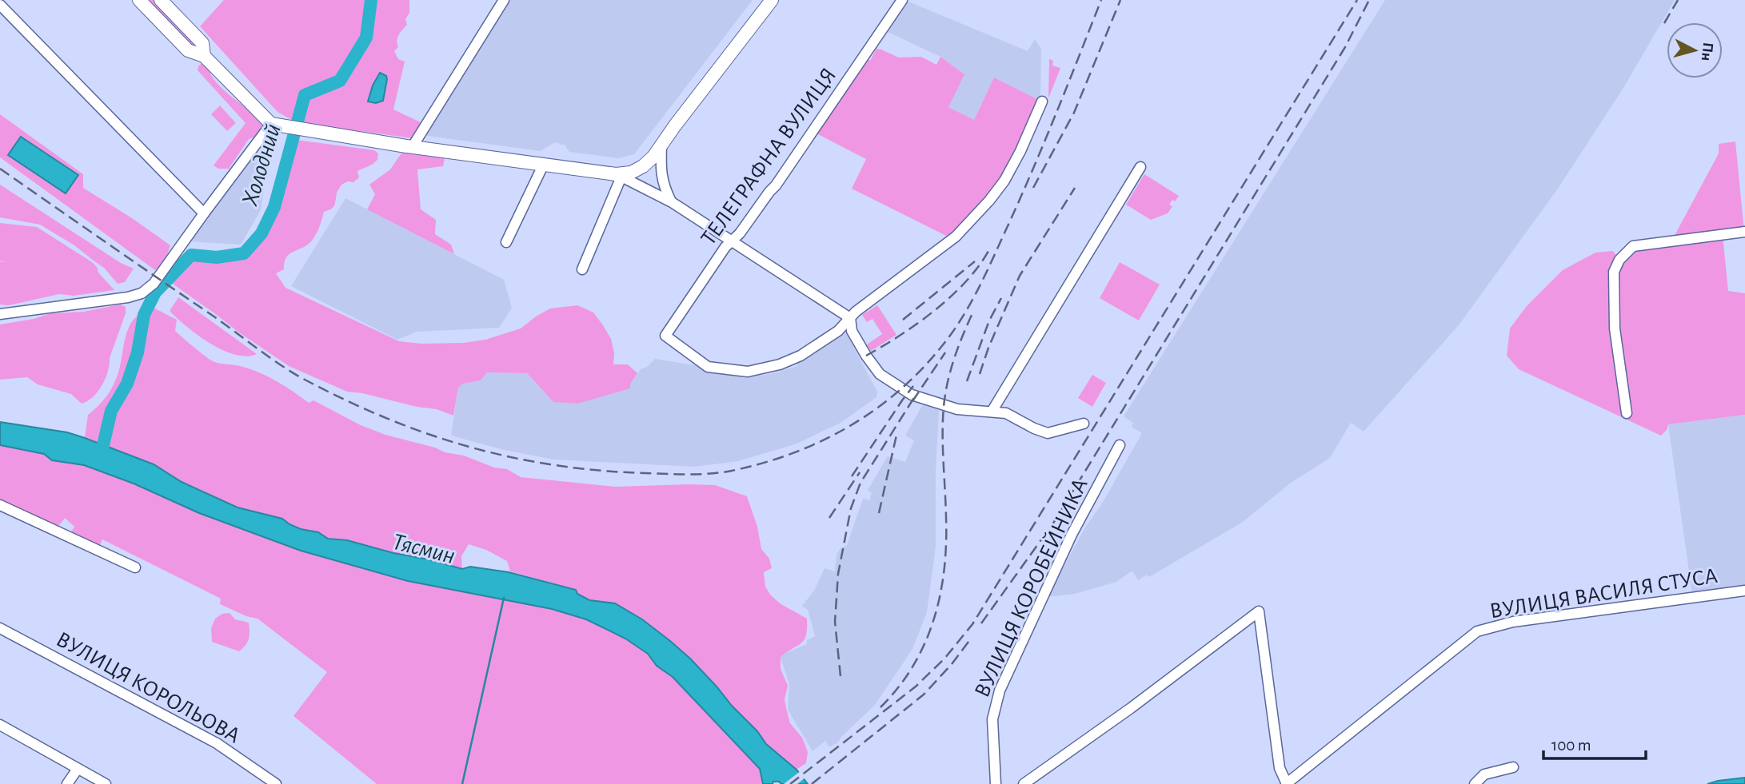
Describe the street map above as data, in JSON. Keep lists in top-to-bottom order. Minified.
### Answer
{"streets":{"street":["ТЕЛЕГРАФНА ВУЛИЦЯ","ВУЛИЦЯ КОРОБЕЙНИКА","ВУЛИЦЯ ВАСИЛЯ СТУСА","ВУЛИЦЯ КОРОЛЬОВА"]},"water":["Холодний","Тясмин"],"scale_bar":"100 m","north":"right"}
